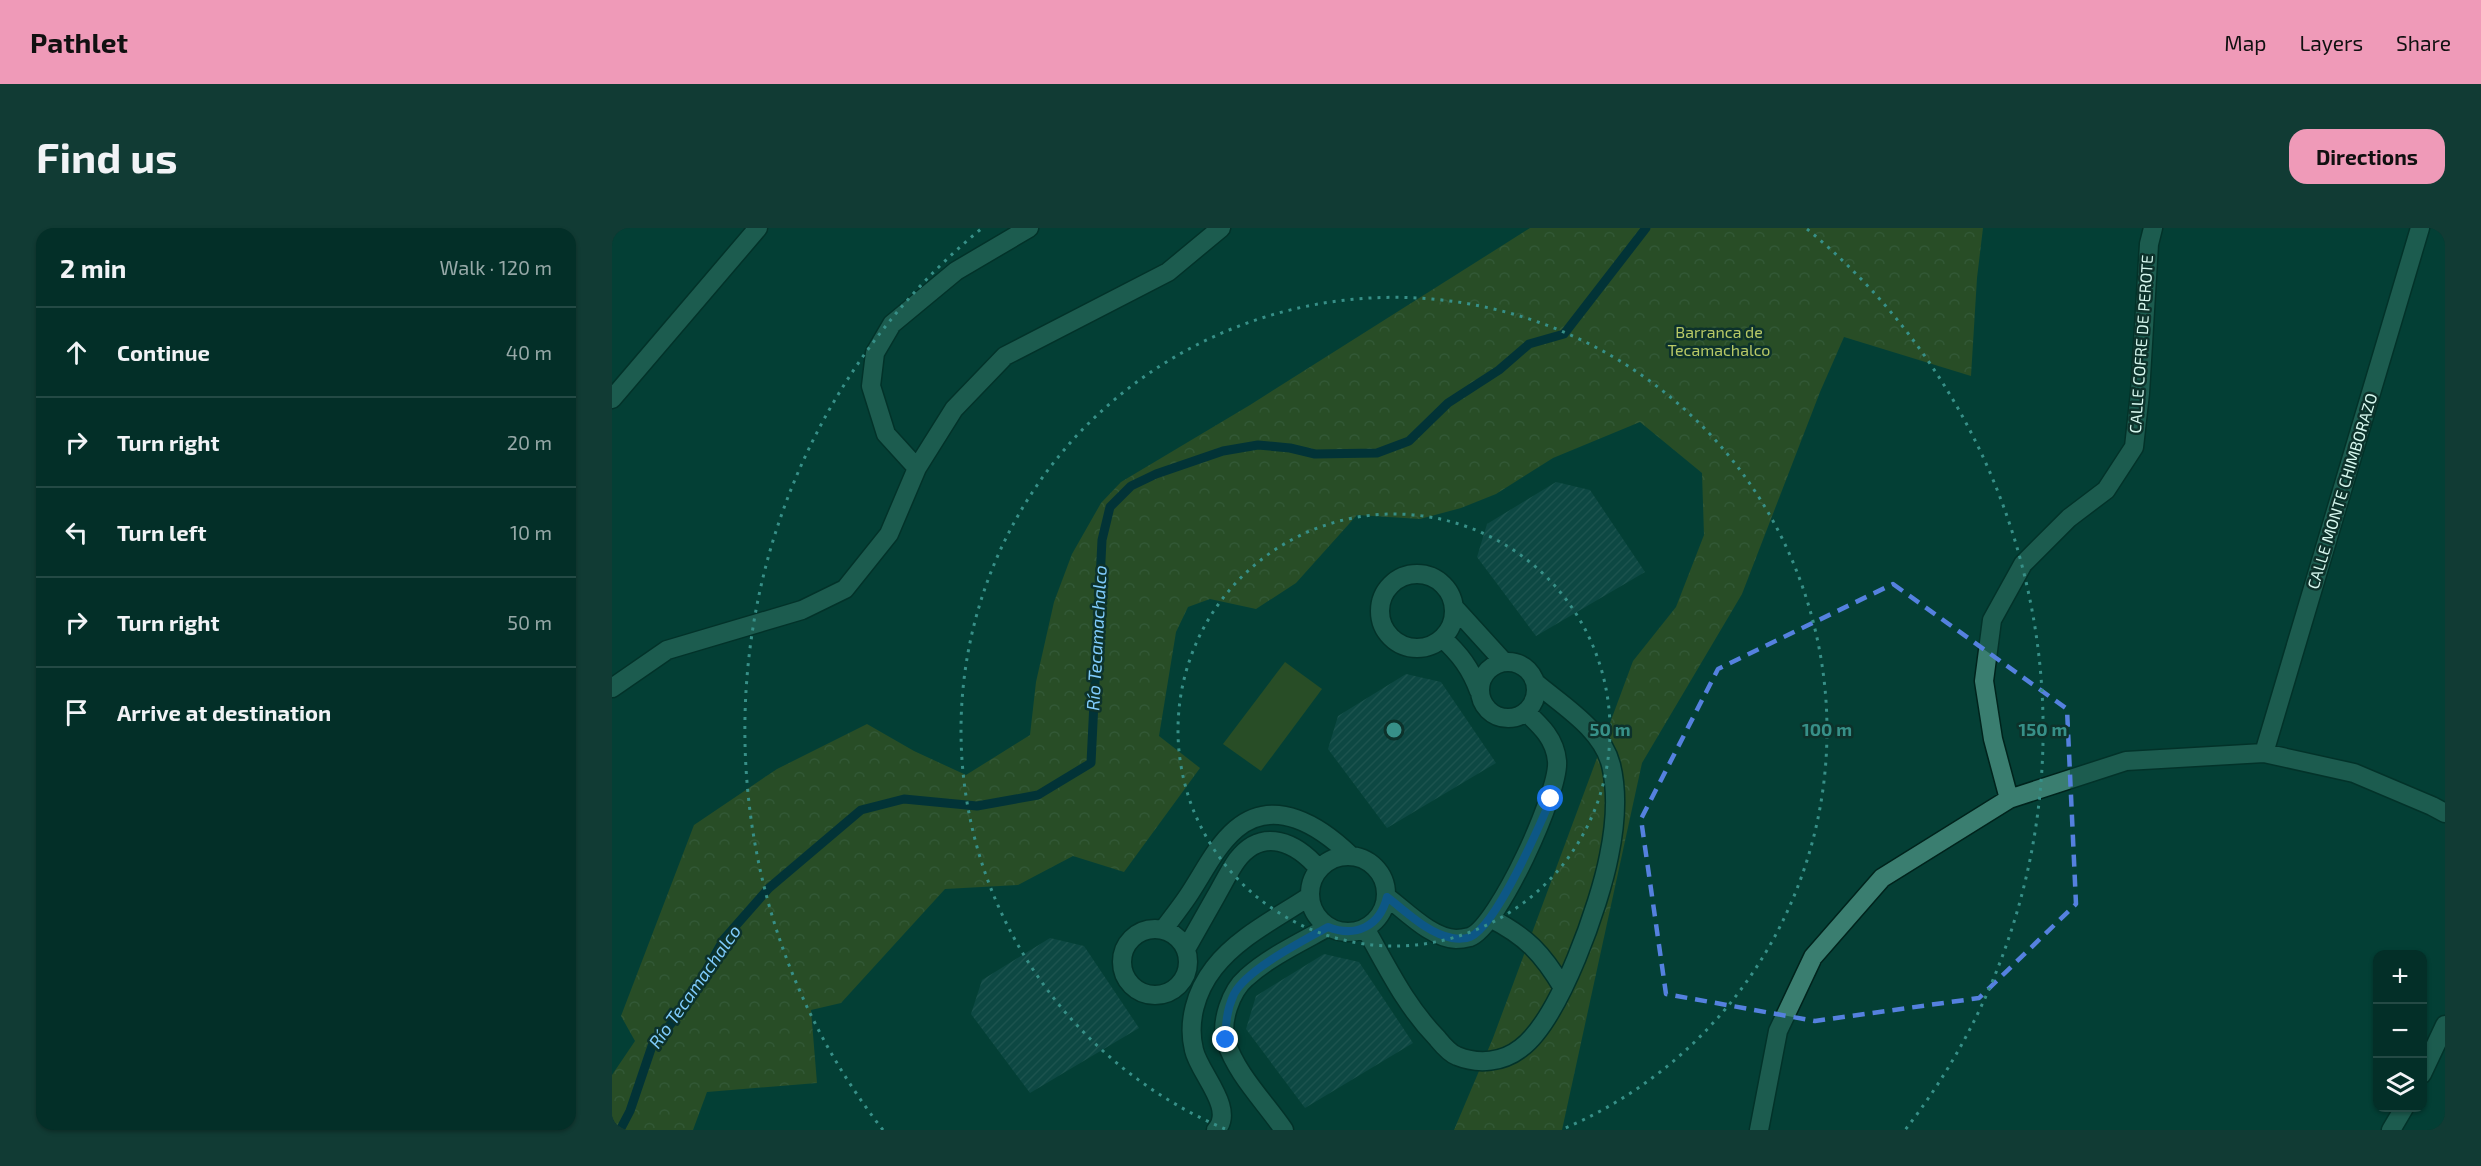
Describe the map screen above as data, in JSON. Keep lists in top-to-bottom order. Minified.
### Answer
{"streets":{"street":["CALLE COFRE DE PEROTE","CALLE MONTE CHIMBORAZO"]},"water":["Río Tecamachalco"],"parks":["Barranca de Tecamachalco"],"page":{"header":"Pathlet","nav":["Map","Layers","Share"],"buttons":"Directions","title":"Find us","heading":["2 min","Walk · 120 m"],"list":[["Continue","40 m"],["Turn right","20 m"],["Turn left","10 m"],["Turn right","50 m"],"Arrive at destination"],"map_buttons":["+","−"]},"rings":["50 m","100 m","150 m"]}
